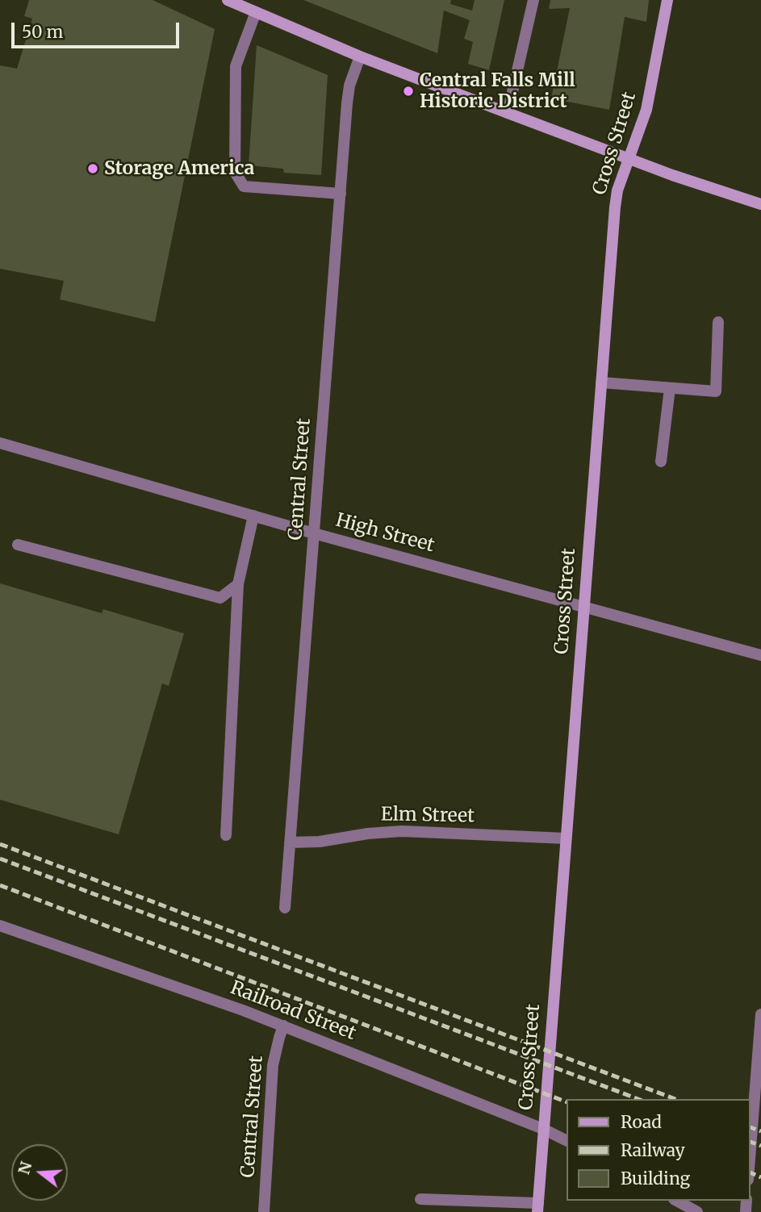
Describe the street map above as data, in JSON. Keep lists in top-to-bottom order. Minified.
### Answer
{"streets":{"main road":["Cross Street"],"street":["Central Street","High Street","Elm Street","Railroad Street"]},"crossings":[["Cross Street","High Street"],["Cross Street","Elm Street"],["Cross Street","Railroad Street"],["Central Street","High Street"],["Central Street","Elm Street"],["Central Street","Railroad Street"]],"places":["Central Falls Mill Historic District","Storage America"],"legend":["Road","Railway","Building"],"scale_bar":"50 m","north":"left"}
